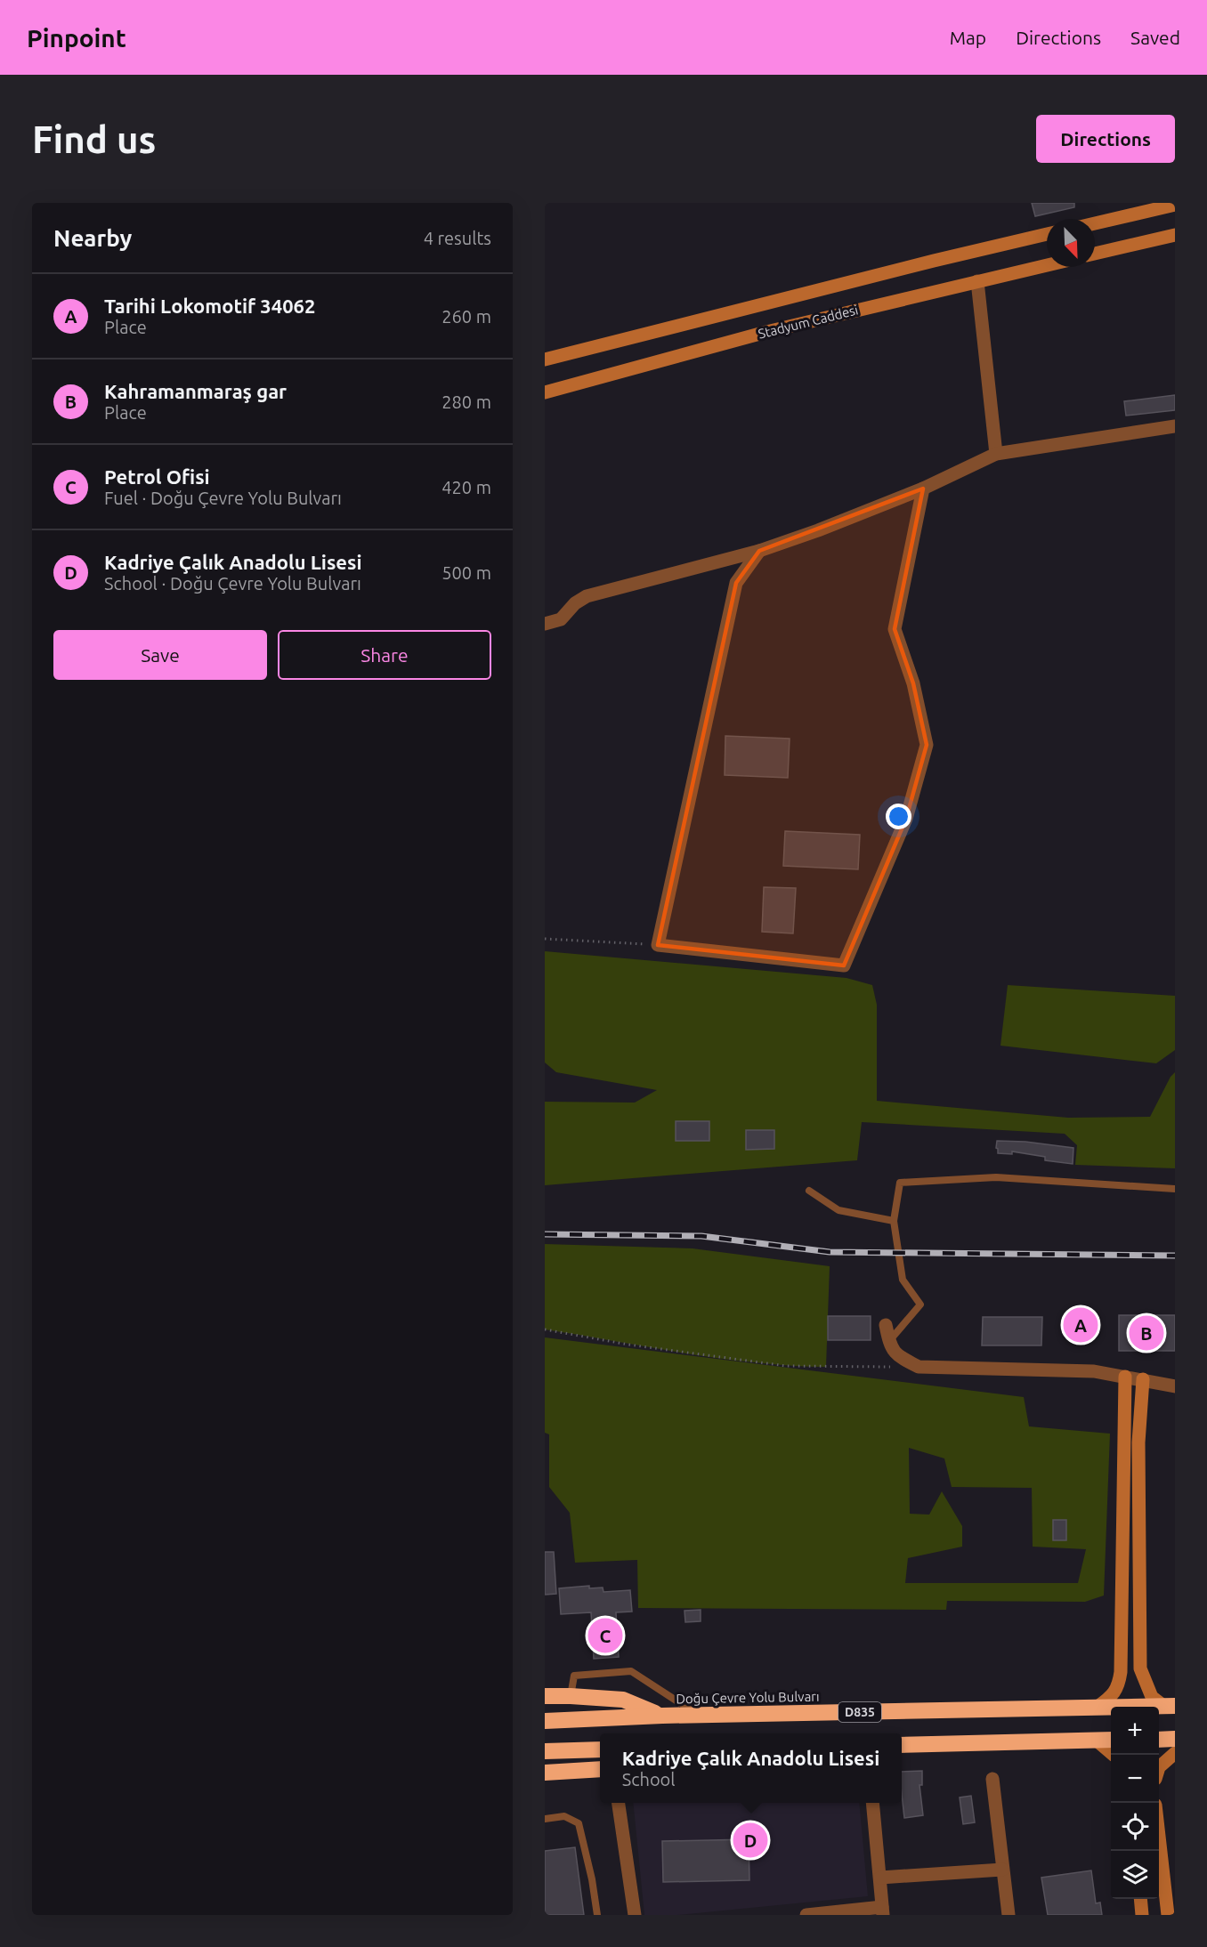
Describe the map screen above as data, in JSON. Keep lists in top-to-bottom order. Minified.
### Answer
{"streets":{"highway":["Doğu Çevre Yolu Bulvarı","D835"],"main road":["Stadyum Caddesi"]},"north":"bottom right","page":{"header":"Pinpoint","nav":["Map","Directions","Saved"],"buttons":["Directions",["Save","Share"]],"title":"Find us","heading":["Nearby","4 results"],"list":[{"mark":"A","name":"Tarihi Lokomotif 34062","note":"Place","value":"260 m"},{"mark":"B","name":"Kahramanmaraş gar","note":"Place","value":"280 m"},{"mark":"C","name":"Petrol Ofisi","note":"Fuel · Doğu Çevre Yolu Bulvarı","value":"420 m"},{"mark":"D","name":"Kadriye Çalık Anadolu Lisesi","note":"School · Doğu Çevre Yolu Bulvarı","value":"500 m"}],"pins":["A","B","C","D"],"map_buttons":["+","−"],"popup":["Kadriye Çalık Anadolu Lisesi","School"]}}
